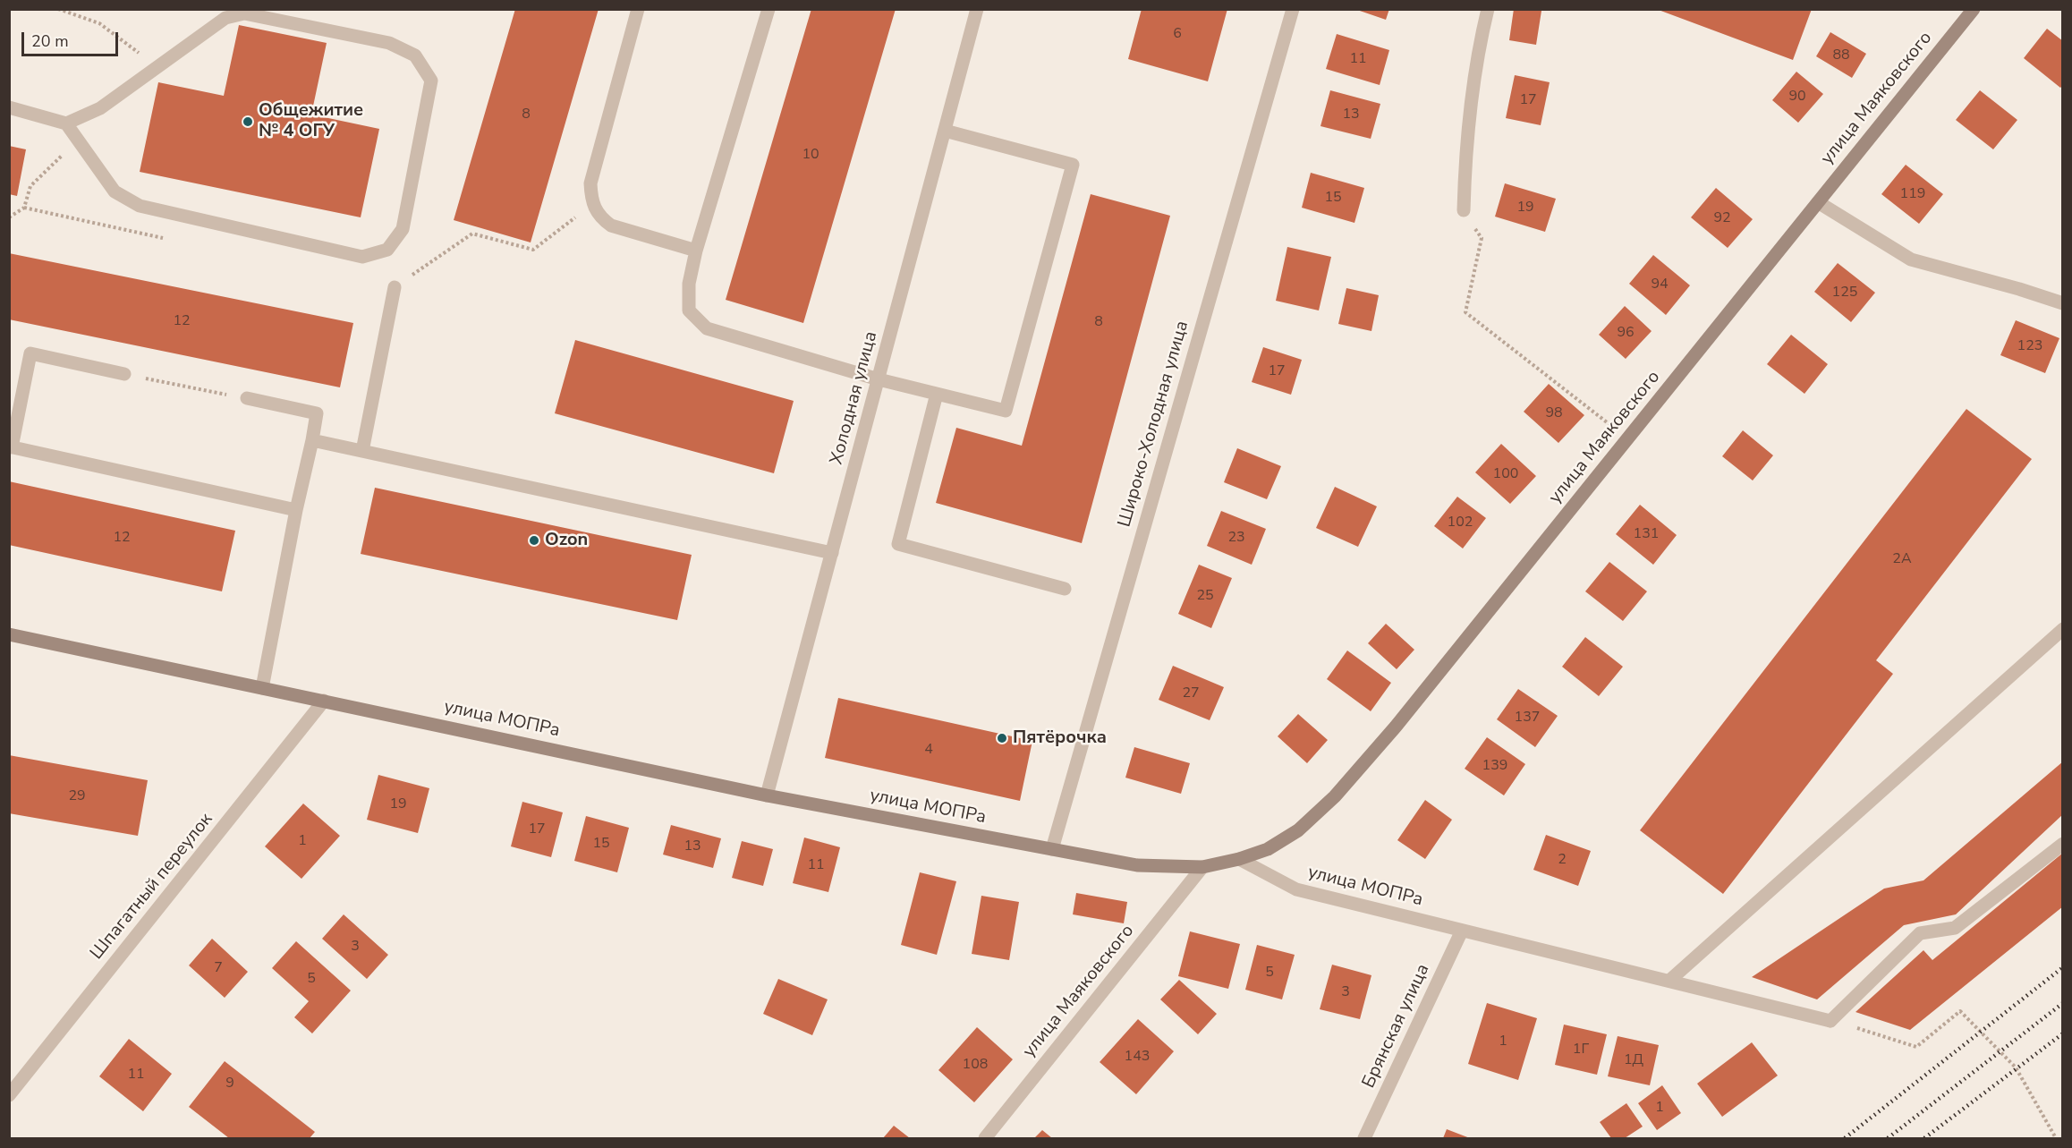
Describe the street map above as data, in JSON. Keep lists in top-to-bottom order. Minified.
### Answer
{"streets":{"street":["улица Маяковского","Холодная улица","Широко-Холодная улица","улица МОПРа","Шпагатный переулок","Брянская улица"]},"crossings":[["улица Маяковского","улица МОПРа"],["Холодная улица","улица МОПРа"],["Широко-Холодная улица","улица МОПРа"],["улица МОПРа","Шпагатный переулок"],["улица МОПРа","Брянская улица"]],"places":["Общежитие № 4 ОГУ","Ozon","Пятёрочка"],"house_numbers":["6","88","11","90","17","8","13","10","119","15","19","92","94","125","12","8","96","123","17","98","100","102","131","12","23","2А","25","27","137","4","139","29","19","17","1","15","13","2","11","3","7","5","5","3","1","1Г","143","1Д","108","11","9","1"],"scale_bar":"20 m"}
